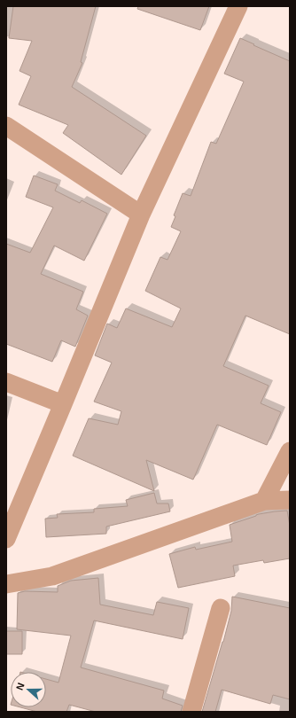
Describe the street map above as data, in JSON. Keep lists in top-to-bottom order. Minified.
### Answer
{"north":"left"}
